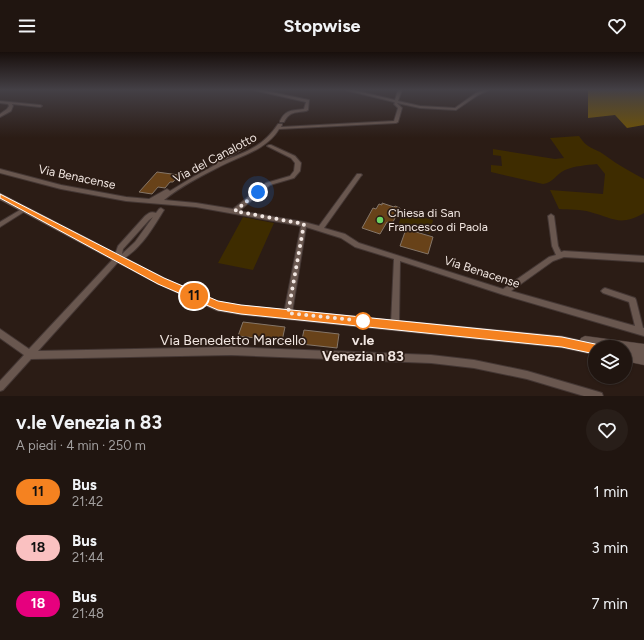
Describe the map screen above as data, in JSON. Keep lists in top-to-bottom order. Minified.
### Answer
{"streets":{"street":["Via del Canalotto","Via Benacense","Via Benedetto Marcello"]},"crossings":[["Via del Canalotto","Via Benacense"]],"places":["Chiesa di San Francesco di Paola","v.le Venezia n 83"],"lines":["bus line 11"],"page":{"header":"Stopwise","on_map":"11","heading":["v.le Venezia n 83","A piedi · 4 min · 250 m"],"list":[{"mark":"11","name":"Bus","note":"21:42","value":"1 min"},{"mark":"18","name":"Bus","note":"21:44","value":"3 min"},{"mark":"18","name":"Bus","note":"21:48","value":"7 min"}]}}
